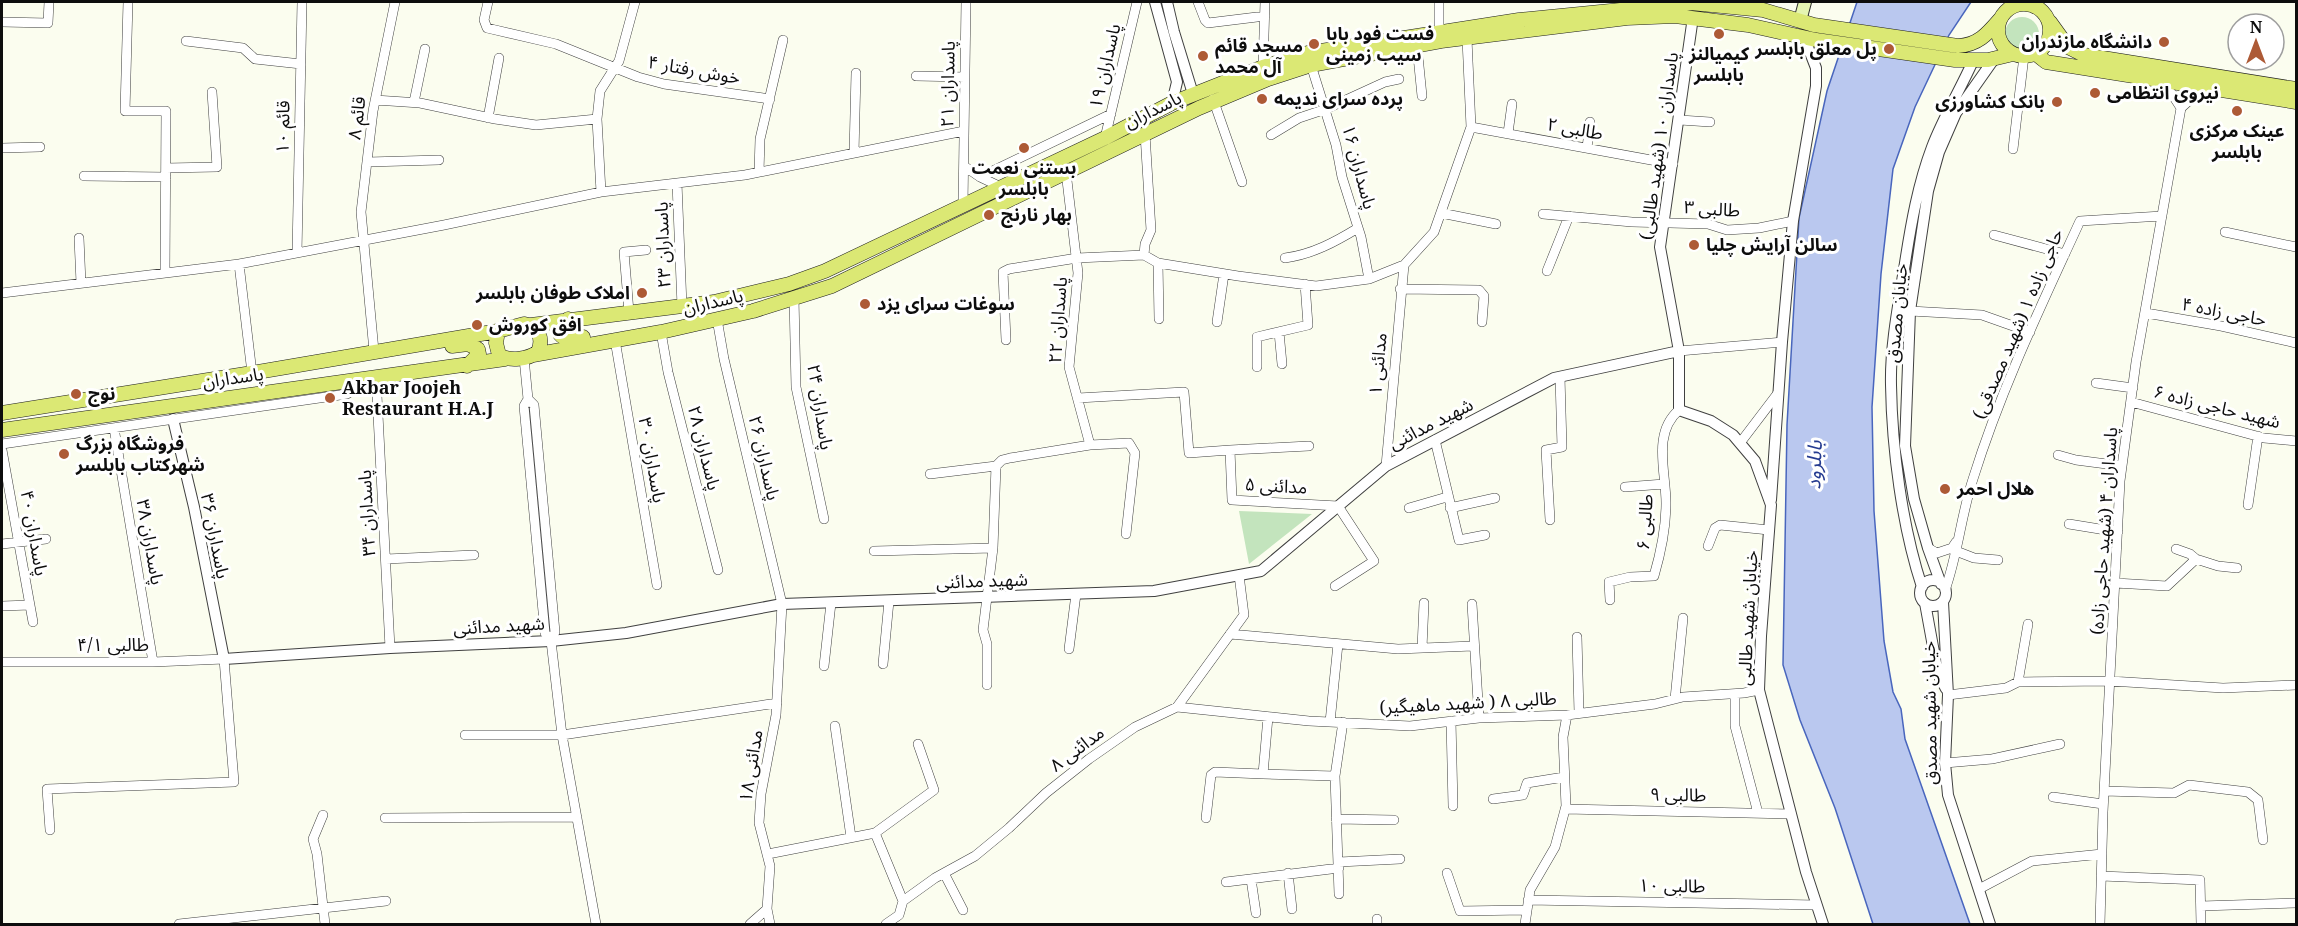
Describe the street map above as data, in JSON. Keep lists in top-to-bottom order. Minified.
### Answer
{"streets":{"main road":["پاسداران"],"street":["پاسداران ۱۹","خوش رفتار ۴","پاسداران ۲۱","قائم ۸","قائم ۱۰","طالبی ۲","پاسداران ۱۰ (شهید طالبی)","پاسداران ۱۶","طالبی ۳","پاسداران ۲۳","حاجی زاده ۴","خیابان مصدق","پاسداران ۲۲","حاجی زاده ۱ (شهید مصدقی)","مدائنی ۱","پاسداران ۲۴","شهید حاجی زاده ۶","شهید مدائنی","پاسداران ۲۸","پاسداران ۲۶","پاسداران ۳۰","مدائنی ۵","پاسداران ۳۴","طالبی ۶","پاسداران ۴ (شهید حاجی زاده)","پاسداران ۴۰","پاسداران ۳۶","پاسداران ۳۸","خیابان شهید طالبی","طالبی ۴/۱","طالبی ۸ ( شهید ماهیگیر)","خیابان شهید مصدق","مدائنی ۸","مدائنی ۱۸","طالبی ۹","طالبی ۱۰"]},"crossings":[["پاسداران ۱۹","پاسداران"],["پاسداران ۲۱","پاسداران"],["پاسداران","قائم ۸"],["پاسداران","پاسداران ۱۰ (شهید طالبی)"],["پاسداران","پاسداران ۱۶"],["پاسداران","پاسداران ۲۳"],["پاسداران","پاسداران ۲۲"],["پاسداران","پاسداران ۲۴"],["پاسداران","پاسداران ۲۸"],["پاسداران","پاسداران ۲۶"],["پاسداران","پاسداران ۳۰"],["پاسداران","پاسداران ۳۴"],["طالبی ۲","پاسداران ۱۰ (شهید طالبی)"],["پاسداران ۱۰ (شهید طالبی)","طالبی ۳"],["پاسداران ۱۰ (شهید طالبی)","شهید مدائنی"],["حاجی زاده ۴","پاسداران ۴ (شهید حاجی زاده)"],["خیابان مصدق","حاجی زاده ۱ (شهید مصدقی)"],["خیابان مصدق","خیابان شهید مصدق"],["حاجی زاده ۱ (شهید مصدقی)","پاسداران ۴ (شهید حاجی زاده)"],["حاجی زاده ۱ (شهید مصدقی)","خیابان شهید مصدق"],["مدائنی ۱","شهید مدائنی"],["شهید حاجی زاده ۶","پاسداران ۴ (شهید حاجی زاده)"],["شهید مدائنی","پاسداران ۲۶"],["شهید مدائنی","مدائنی ۵"],["شهید مدائنی","پاسداران ۳۴"],["شهید مدائنی","پاسداران ۳۶"],["شهید مدائنی","طالبی ۴/۱"],["شهید مدائنی","مدائنی ۸"],["شهید مدائنی","مدائنی ۱۸"],["پاسداران ۲۶","مدائنی ۱۸"],["طالبی ۶","خیابان شهید طالبی"],["پاسداران ۳۶","طالبی ۴/۱"],["پاسداران ۳۸","طالبی ۴/۱"],["خیابان شهید طالبی","طالبی ۸ ( شهید ماهیگیر)"],["خیابان شهید طالبی","طالبی ۹"],["خیابان شهید طالبی","طالبی ۱۰"],["طالبی ۸ ( شهید ماهیگیر)","مدائنی ۸"]],"water":["بابلرود"],"places":["کیمیالنز بابلسر","دانشگاه مازندران","فست فود بابا سیب زمینی","پل معلق بابلسر","مسجد قائم آل محمد","نیروی انتظامی","پرده سرای ندیمه","بانک کشاورزی","عینک مرکزی بابلسر","بستنی نعمت بابلسر","بهار نارنج","سالن آرایش چلیا","املاک طوفان بابلسر","سوغات سرای یزد","افق کوروش","نوج","Akbar Joojeh Restaurant H.A.J","فروشگاه بزرگ شهرکتاب بابلسر","هلال احمر"],"north":"top"}
